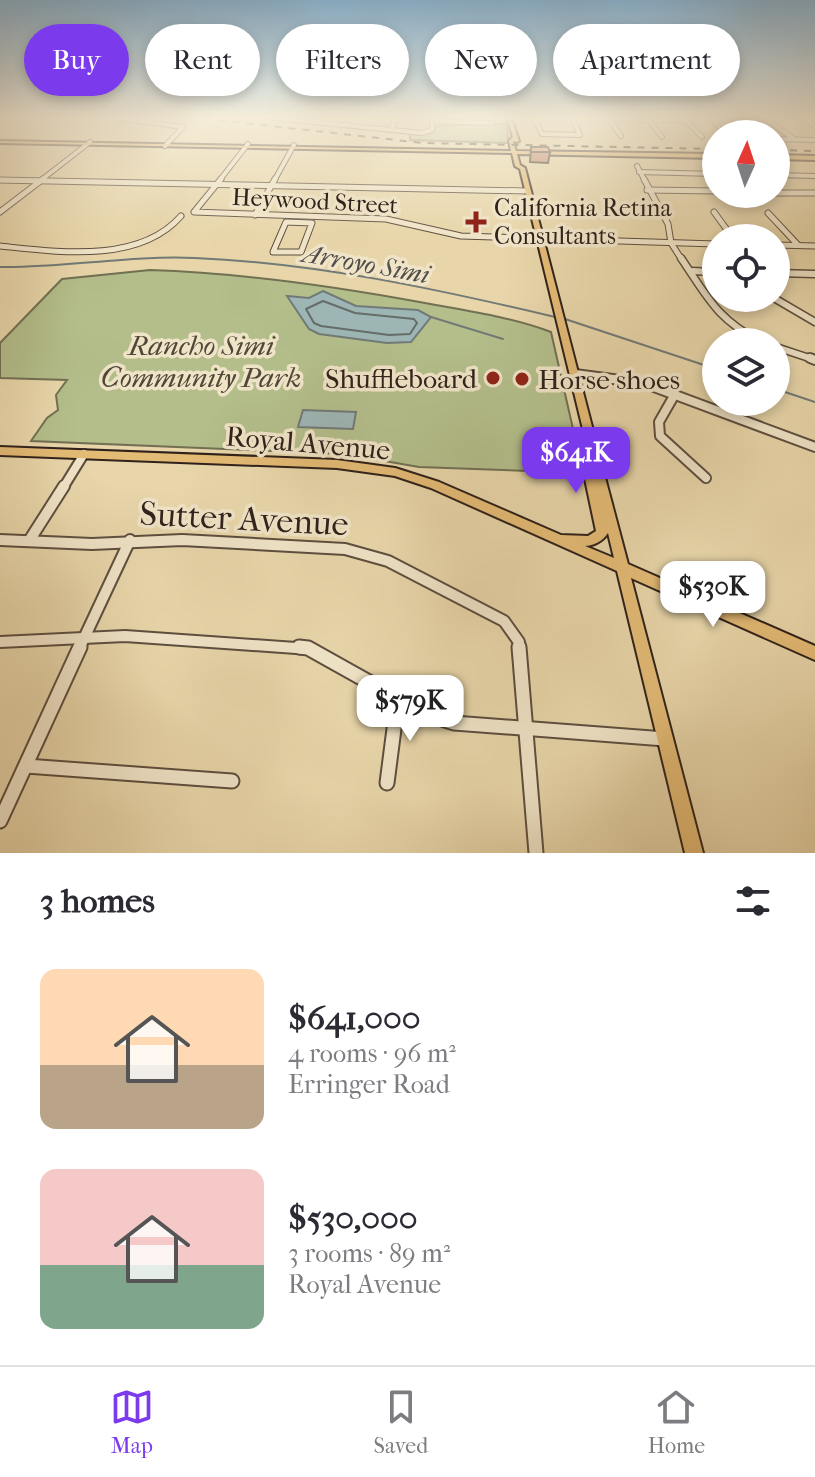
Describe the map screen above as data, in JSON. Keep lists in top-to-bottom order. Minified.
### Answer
{"streets":{"main road":["Royal Avenue"],"street":["Heywood Street","Sutter Avenue"]},"water":["Arroyo Simi"],"parks":["Rancho Simi Community Park"],"places":{"health":["California Retina Consultants"],"other":["Shuffleboard","Horse shoes"]},"north":"top","page":{"chip":["Buy","Rent","Filters","New","Apartment"],"price":["$641K","$530K","$579K"],"heading":"3 homes","list":[{"name":"$641,000","note":"4 rooms · 96 m² · Erringer Road"},{"name":"$530,000","note":"3 rooms · 89 m² · Royal Avenue"}],"tabs":["Map","Saved","Home"]}}
